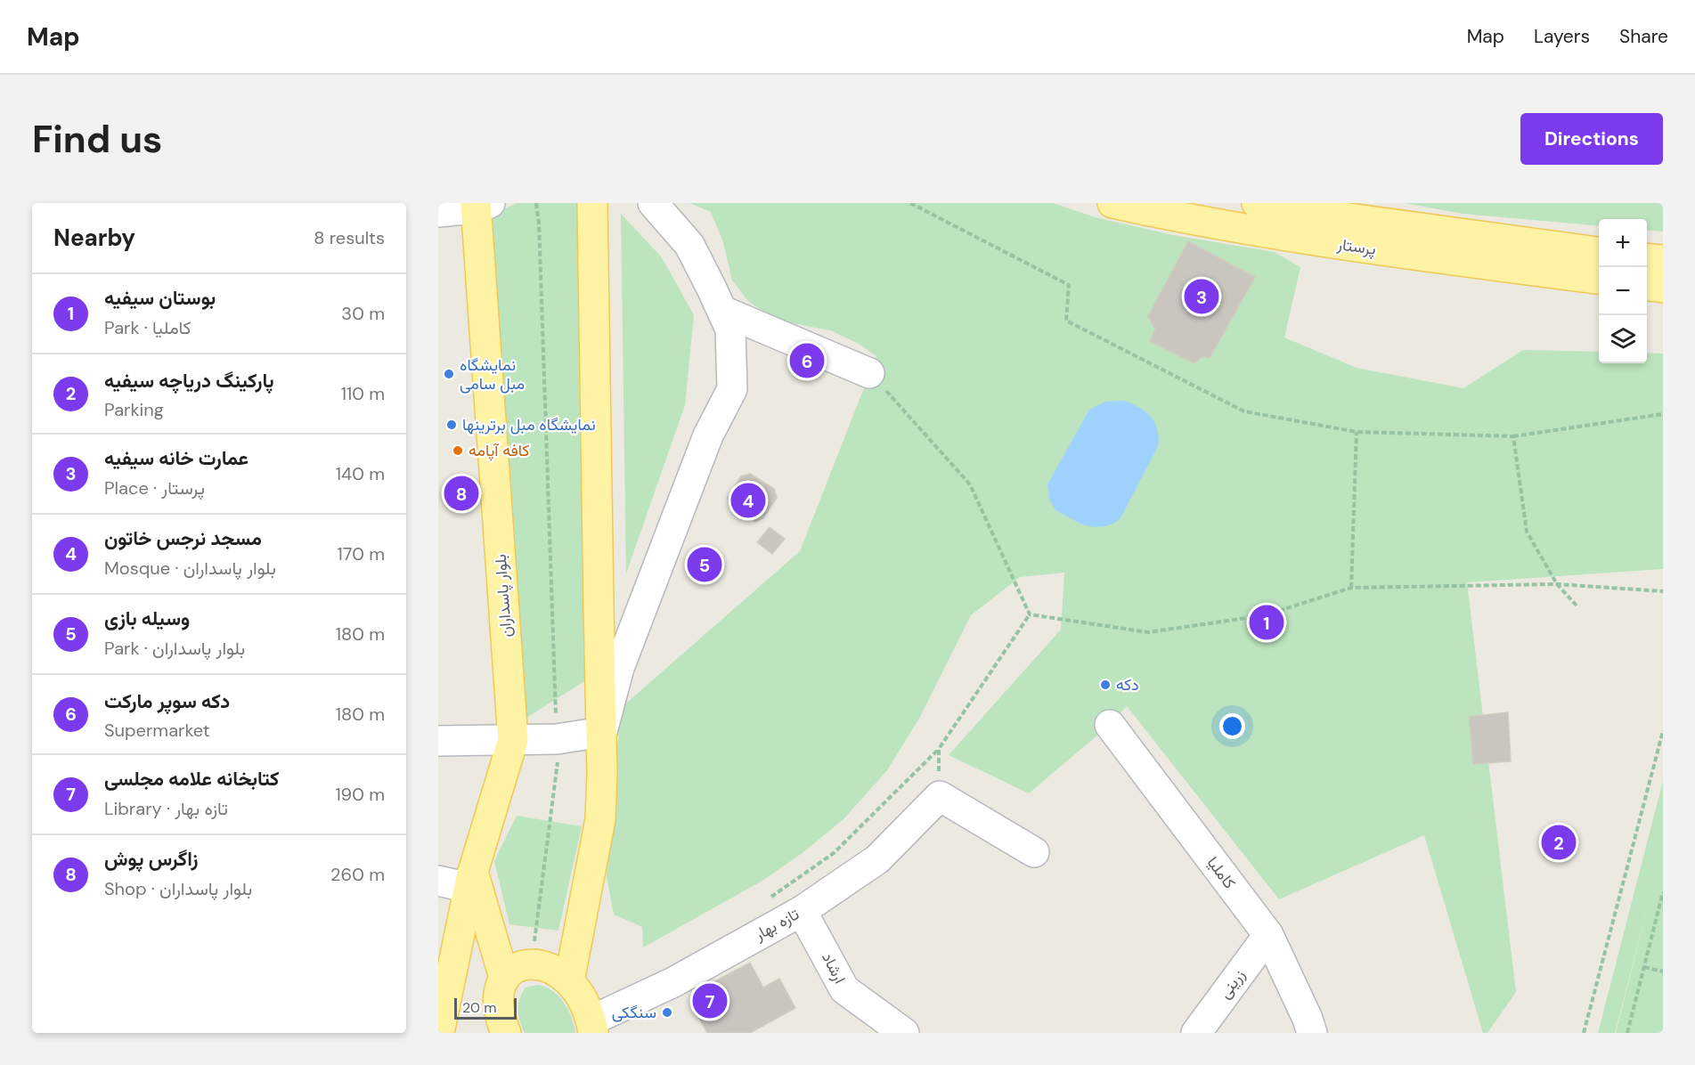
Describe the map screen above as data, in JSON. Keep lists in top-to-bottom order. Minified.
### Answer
{"streets":{"main road":["پرستار","بلوار پاسداران"],"street":["کاملیا","تازه بهار","ارشاد","زرینی"]},"crossings":[["کاملیا","زرینی"],["تازه بهار","ارشاد"]],"places":["نمایشگاه مبل سامی","نمایشگاه مبل برترینها","کافه آپامه","دکه","سنگکی"],"scale_bar":"20 m","page":{"header":"Map","nav":["Map","Layers","Share"],"buttons":"Directions","title":"Find us","heading":["Nearby","8 results"],"map_buttons":["+","−"],"list":[{"mark":"1","name":"بوستان سیفیه","note":"Park · کاملیا","value":"30 m"},{"mark":"2","name":"پارکینگ دریاچه سیفیه","note":"Parking","value":"110 m"},{"mark":"3","name":"عمارت خانه سیفیه","note":"Place · پرستار","value":"140 m"},{"mark":"4","name":"مسجد نرجس خاتون","note":"Mosque · بلوار پاسداران","value":"170 m"},{"mark":"5","name":"وسیله بازی","note":"Park · بلوار پاسداران","value":"180 m"},{"mark":"6","name":"دکه سوپر مارکت","note":"Supermarket","value":"180 m"},{"mark":"7","name":"کتابخانه علامه مجلسی","note":"Library · تازه بهار","value":"190 m"},{"mark":"8","name":"زاگرس پوش","note":"Shop · بلوار پاسداران","value":"260 m"}],"pins":["3","6","8","4","5","1","2","7"],"scale":"20 m"}}
